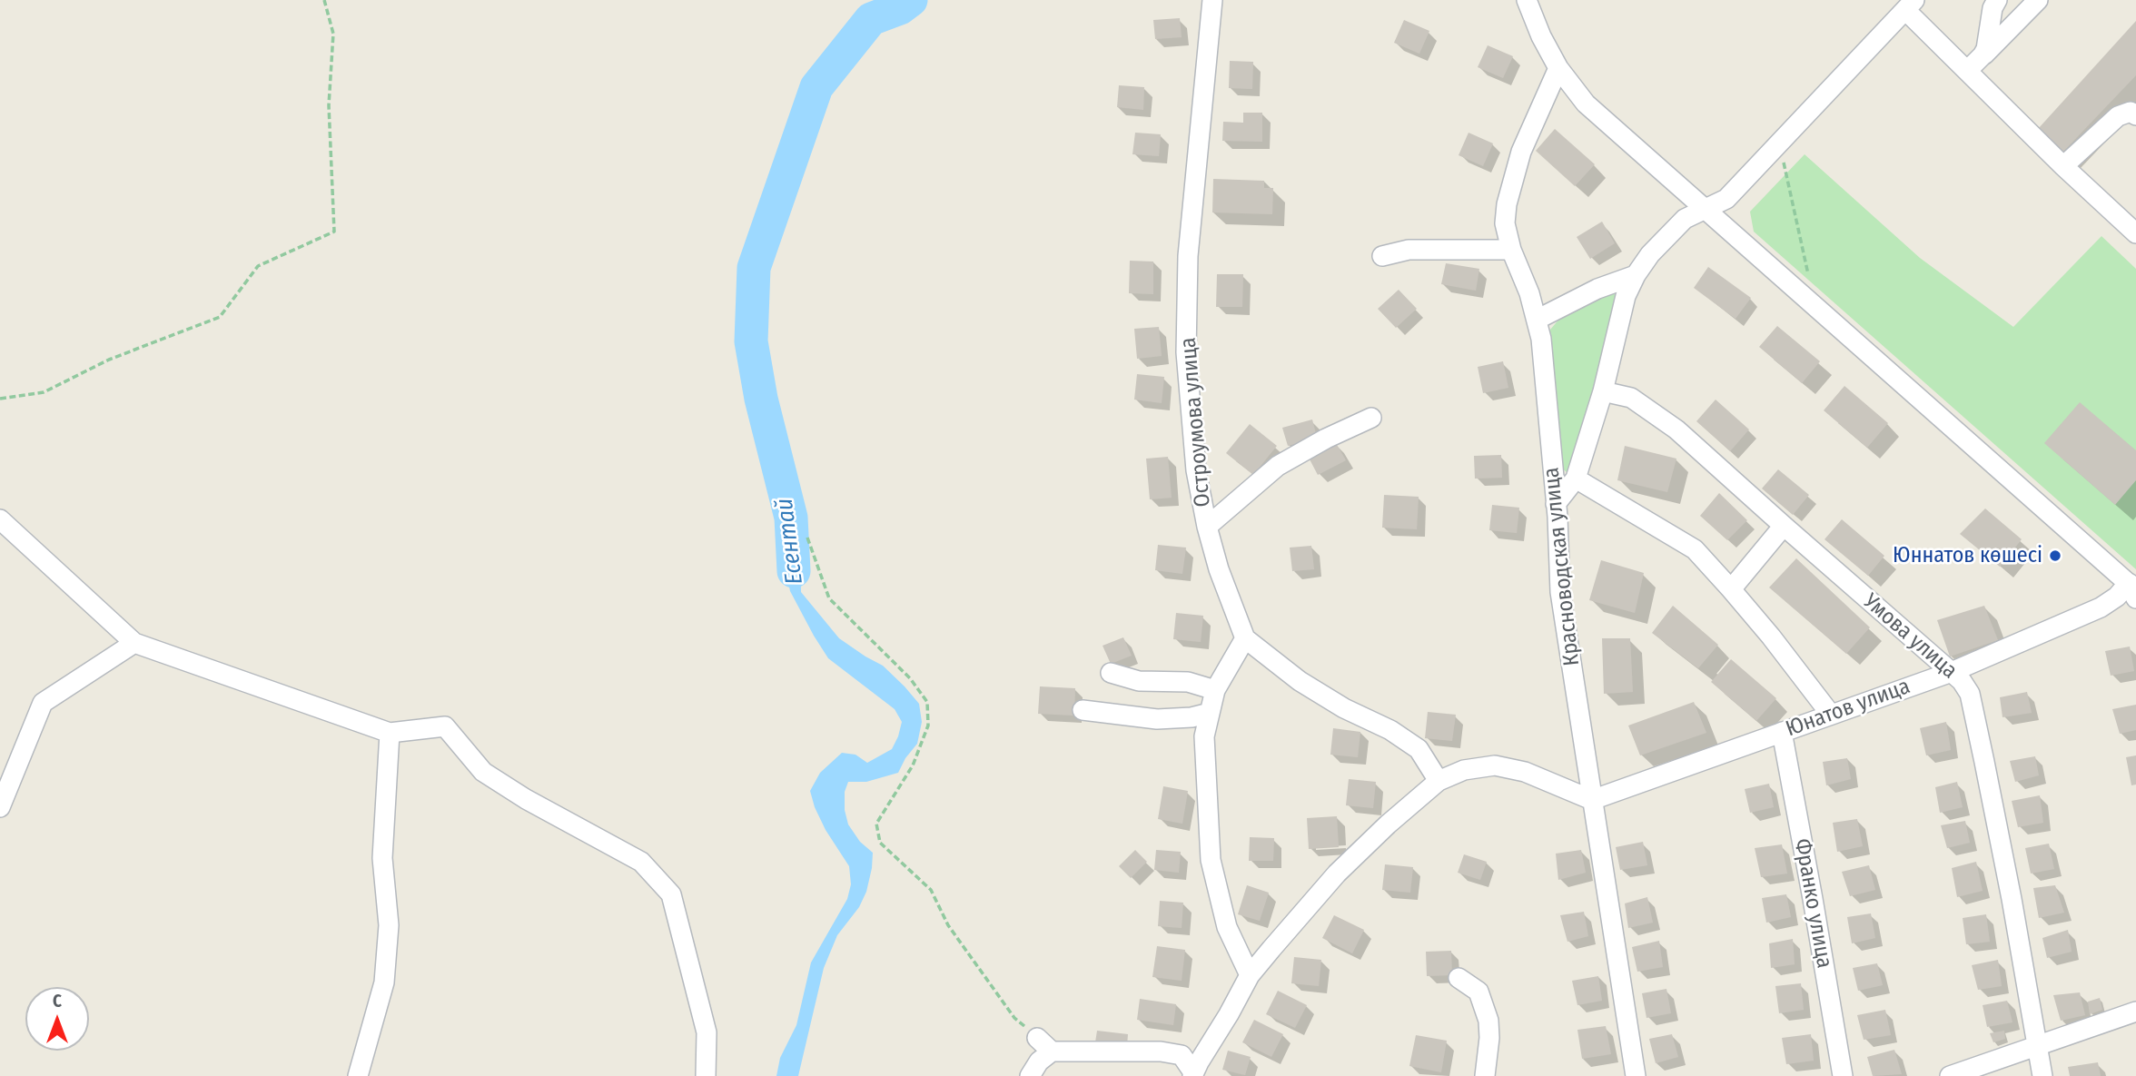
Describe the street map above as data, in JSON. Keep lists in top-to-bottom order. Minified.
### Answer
{"streets":{"street":["Остроумова улица","Красноводская улица","Умова улица","Юнатов улица","Франко улица"]},"crossings":[["Красноводская улица","Юнатов улица"],["Умова улица","Юнатов улица"],["Юнатов улица","Франко улица"]],"water":["Есентай"],"places":["Юннатов көшесі"],"north":"top"}
